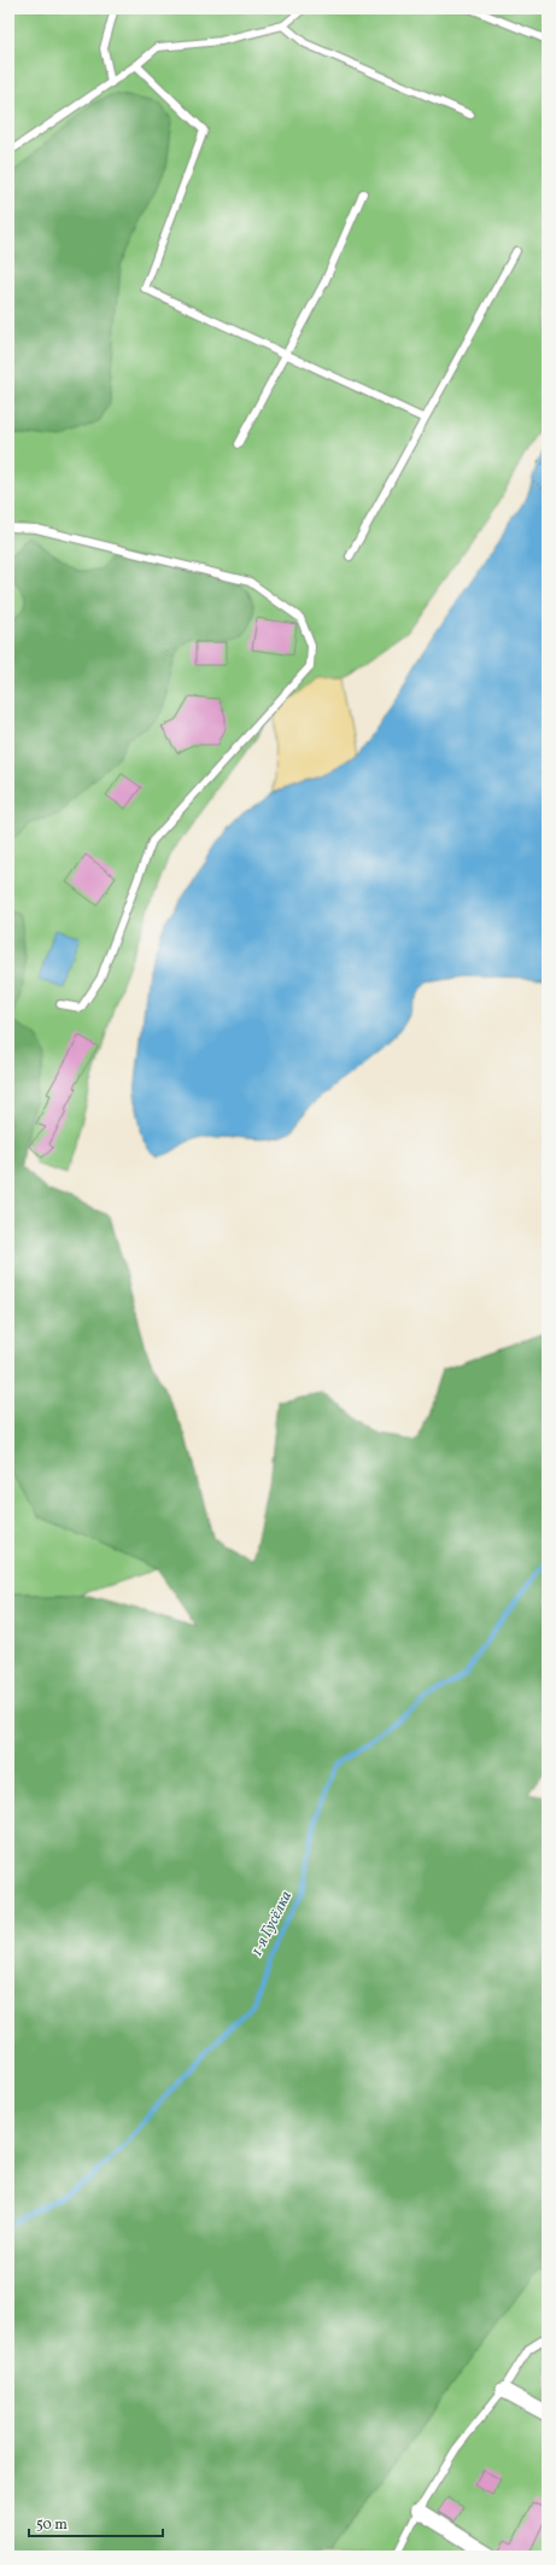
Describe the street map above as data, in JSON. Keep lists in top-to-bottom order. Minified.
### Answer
{"water":["1-я Гусёлка"],"scale_bar":"50 m"}
